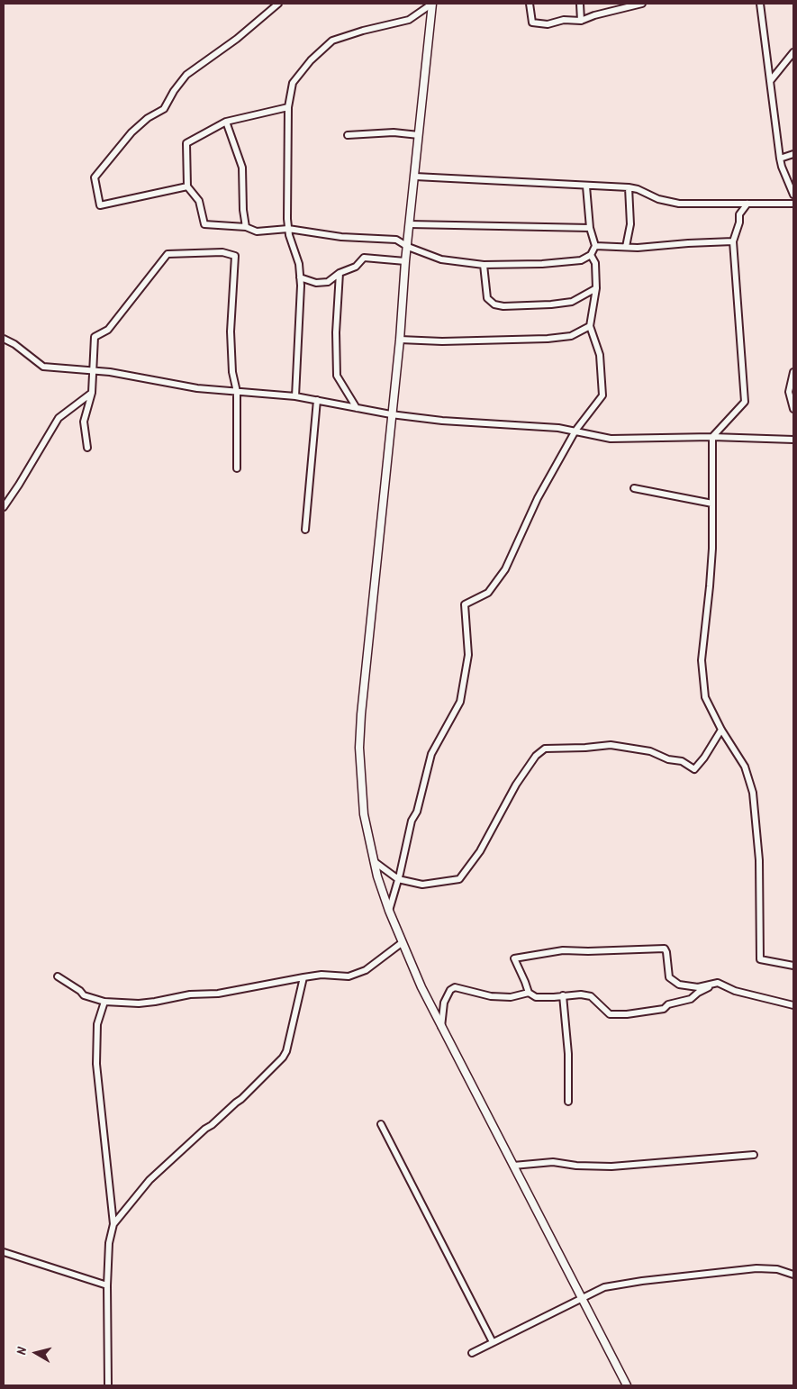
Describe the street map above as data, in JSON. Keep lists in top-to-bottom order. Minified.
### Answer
{"north":"left"}
